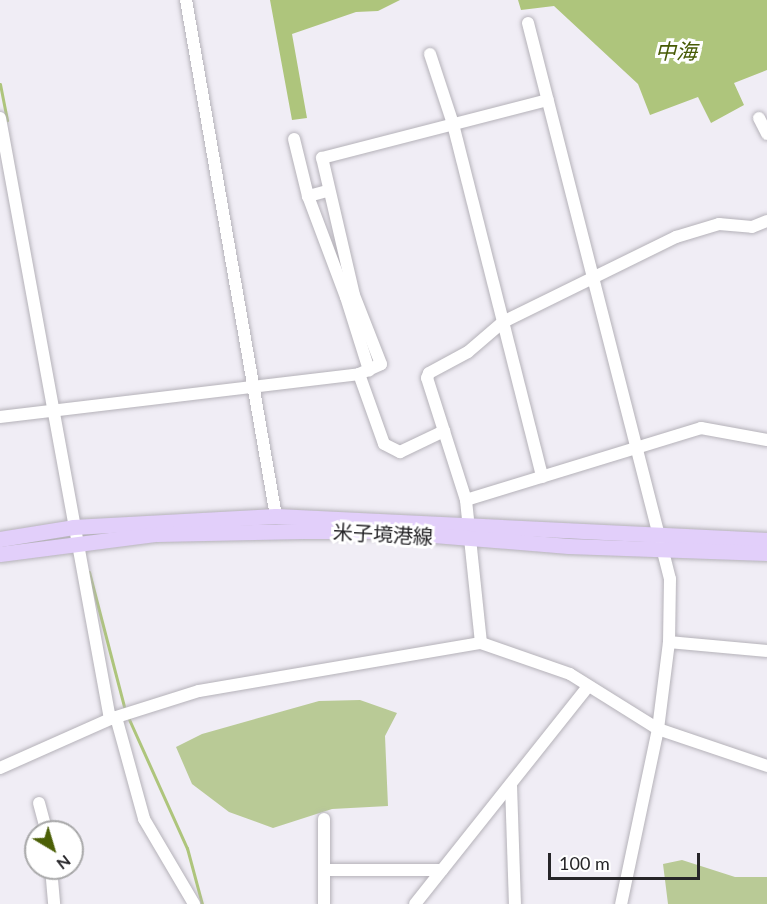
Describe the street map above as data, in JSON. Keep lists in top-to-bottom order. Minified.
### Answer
{"streets":{"main road":["米子境港線"]},"water":["中海"],"scale_bar":"100 m","north":"bottom right"}
